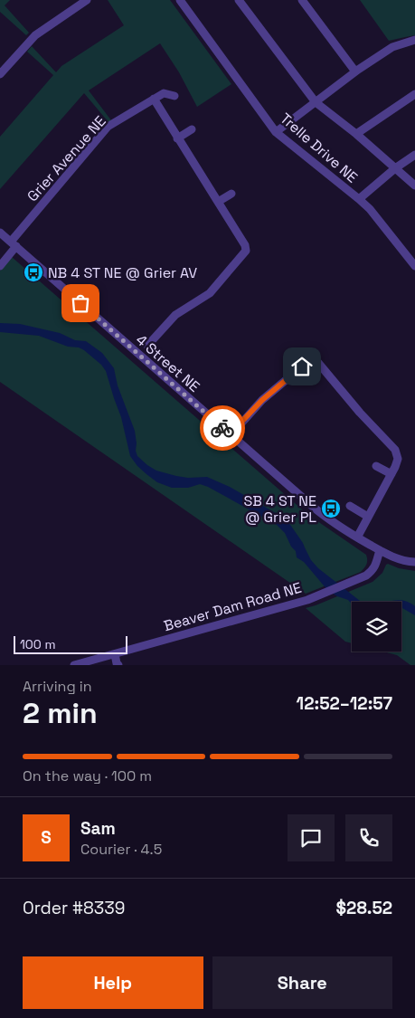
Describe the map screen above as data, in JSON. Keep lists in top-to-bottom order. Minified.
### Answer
{"streets":{"street":["Trelle Drive NE","Grier Avenue NE","4 Street NE","Beaver Dam Road NE"]},"crossings":[["Grier Avenue NE","4 Street NE"],["4 Street NE","Beaver Dam Road NE"]],"places":{"bus stop":["NB 4 ST NE @ Grier AV","SB 4 ST NE @ Grier PL"]},"scale_bar":"100 m","page":{"scale":"100 m","heading":["2 min","Arriving in","12:52–12:57"],"panel":["Sam","Courier · 4.5","Order #8339","$28.52"],"bar":"On the way · 100 m","round":"S","buttons":["Help","Share"]}}
